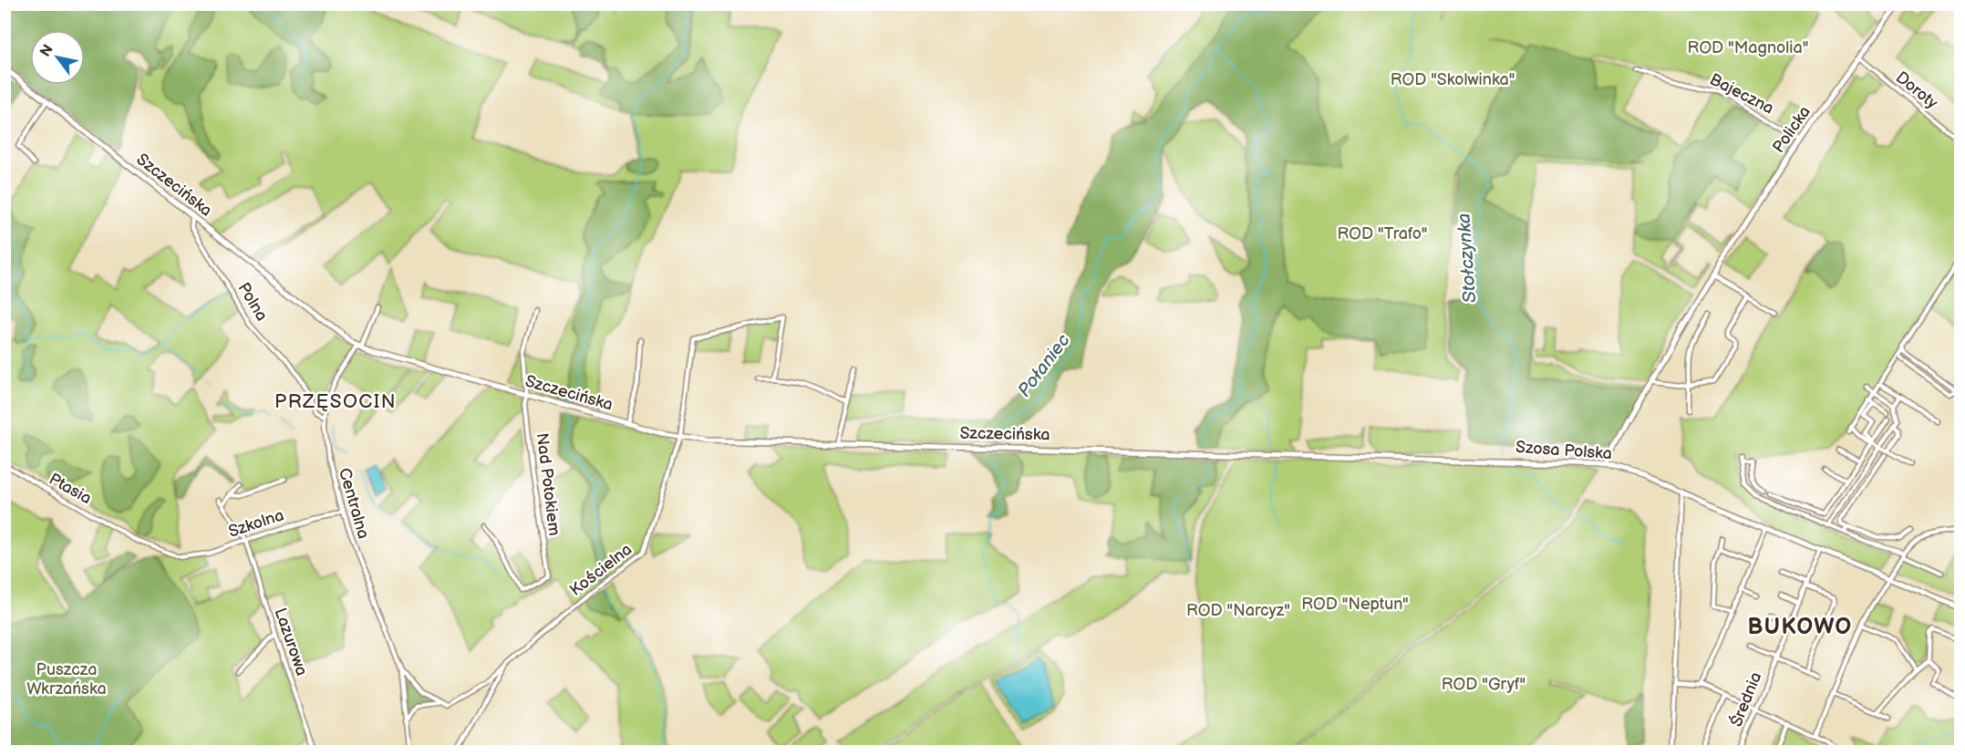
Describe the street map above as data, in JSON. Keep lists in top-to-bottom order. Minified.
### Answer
{"streets":{"street":["Doroty","Bajeczna","Policka","Szczecińska","Polna","Szosa Polska","Nad Potokiem","Ptasia","Centralna","Szkolna","Kościelna","Lazurowa","Średnia"]},"crossings":[["Doroty","Policka"],["Bajeczna","Policka"],["Policka","Szosa Polska"],["Szczecińska","Polna"],["Szczecińska","Szosa Polska"],["Szczecińska","Nad Potokiem"],["Szczecińska","Centralna"],["Szczecińska","Kościelna"],["Polna","Centralna"],["Szosa Polska","Średnia"],["Ptasia","Szkolna"],["Centralna","Szkolna"],["Szkolna","Lazurowa"]],"districts":["PRZĘSOCIN","BUKOWO"],"water":["Stołczynka","Połaniec"],"parks":["ROD \"Magnolia\"","ROD \"Skolwinka\"","ROD \"Trafo\"","ROD \"Neptun\"","ROD \"Narcyz\"","Puszcza Wkrzańska","ROD \"Gryf\""],"north":"top left"}
